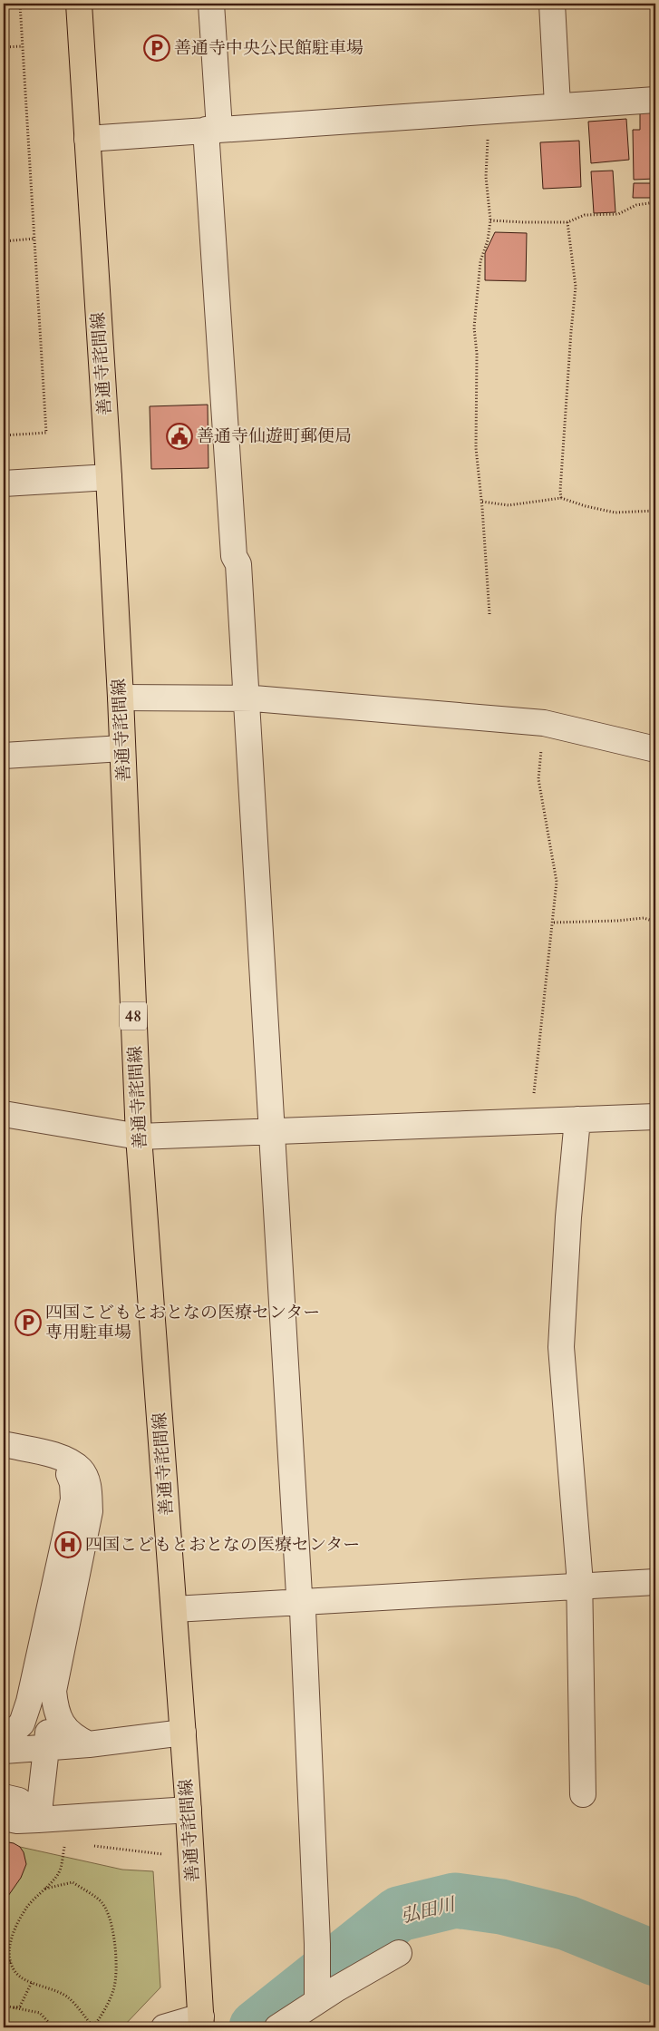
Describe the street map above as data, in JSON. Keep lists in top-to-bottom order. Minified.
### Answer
{"streets":{"main road":["善通寺詫間線","48"]},"water":["弘田川"],"places":{"parking":["善通寺中央公民館駐車場","四国こどもとおとなの医療センター 専用駐車場"],"public building":["善通寺仙遊町郵便局"],"hospital":["四国こどもとおとなの医療センター"]}}
